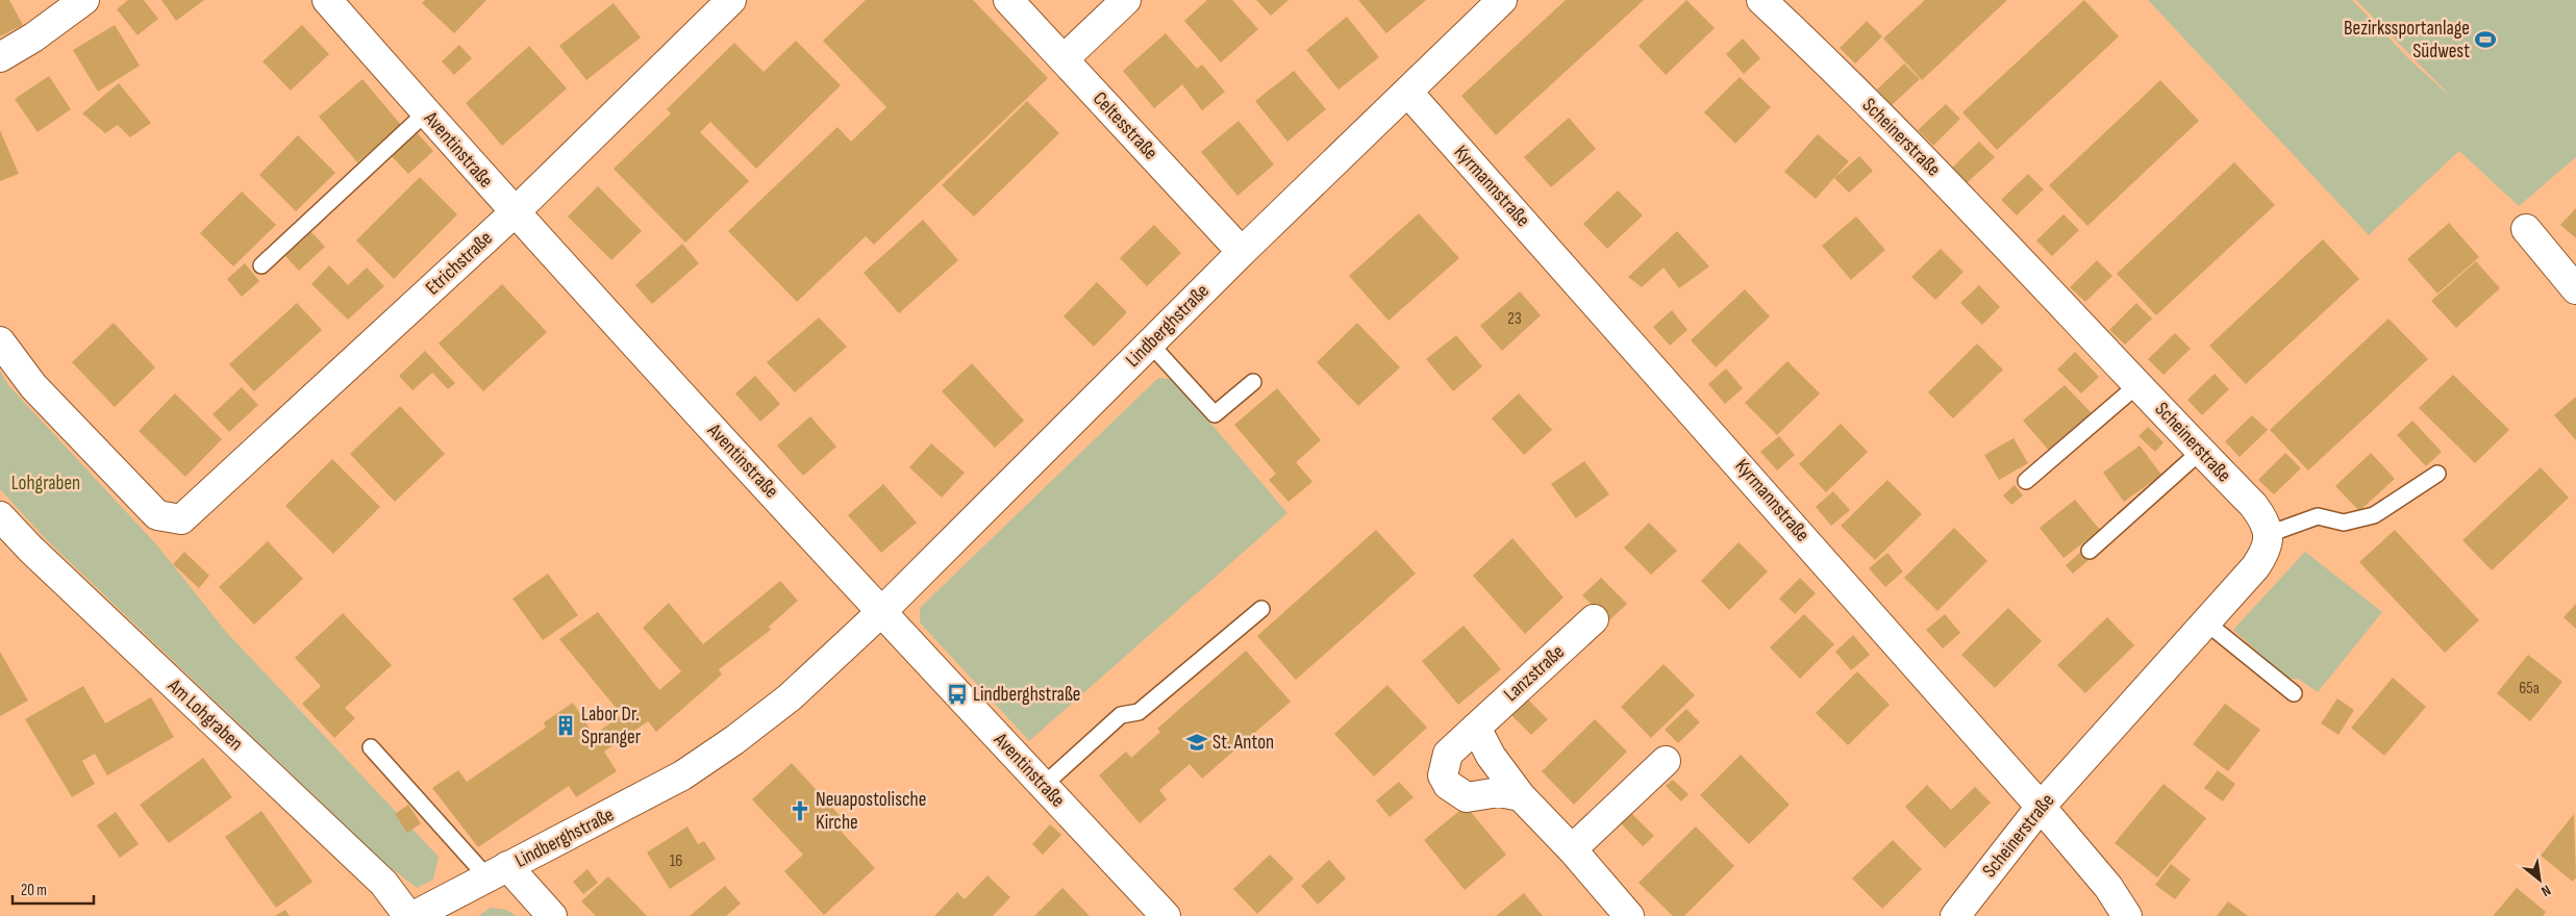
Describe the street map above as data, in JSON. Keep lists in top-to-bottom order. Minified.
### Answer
{"streets":{"street":["Celtesstraße","Scheinerstraße","Aventinstraße","Kyrmannstraße","Etrichstraße","Lindberghstraße","Lanzstraße","Am Lohgraben"]},"crossings":[["Celtesstraße","Lindberghstraße"],["Scheinerstraße","Kyrmannstraße"],["Aventinstraße","Etrichstraße"],["Aventinstraße","Lindberghstraße"],["Kyrmannstraße","Lindberghstraße"]],"parks":["Lohgraben"],"places":{"sports":["Bezirkssportanlage Südwest"],"bus stop":["Lindberghstraße"],"building":["Labor Dr. Spranger"],"school or university":["St. Anton"],"church":["Neuapostolische Kirche"]},"house_numbers":["23","65a","16"],"scale_bar":"20 m","north":"bottom right"}
